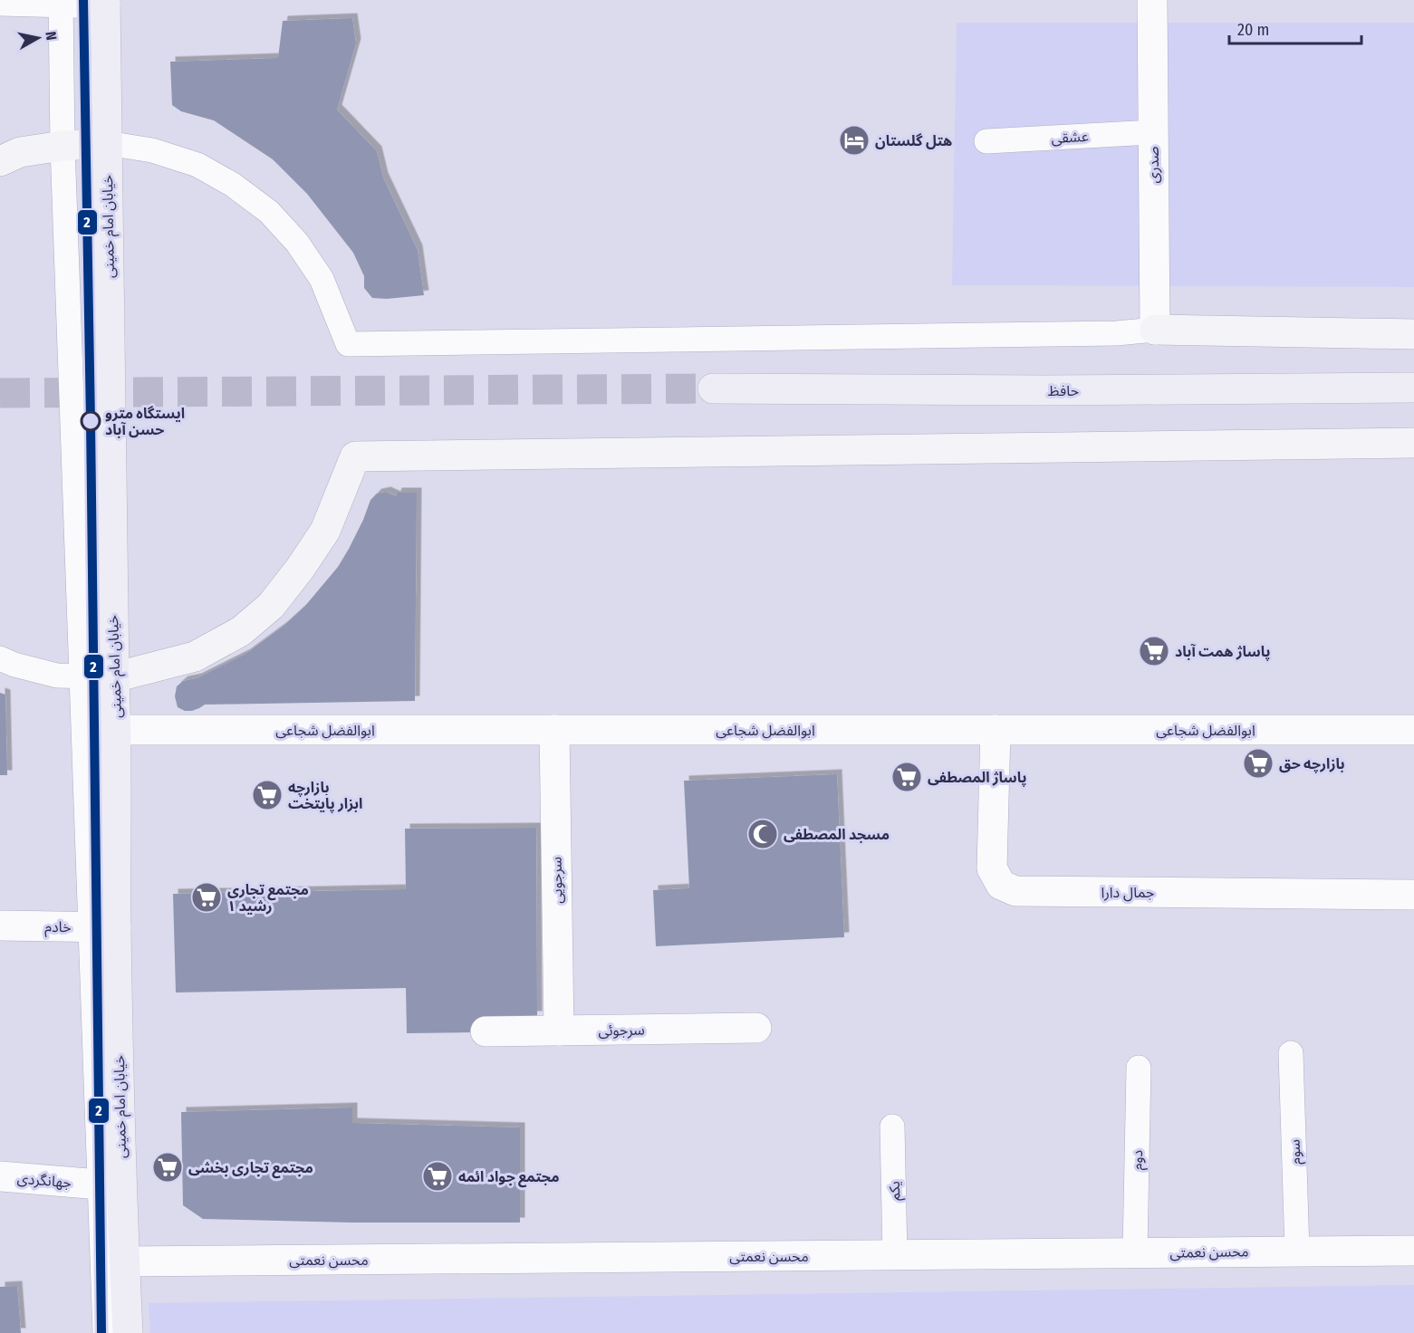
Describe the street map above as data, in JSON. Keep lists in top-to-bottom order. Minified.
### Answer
{"streets":{"main road":["خیابان امام خمینی","حافظ"],"street":["صدری","ابوالفضل شجاعی","سرجویی","جمال دارا","خادم","سرجوئی","جهانگردی","محسن نعمتی"],"lane":["عشقی","سوم","دوم","یکم"]},"crossings":[["عشقی","صدری"],["خیابان امام خمینی","ابوالفضل شجاعی"],["خیابان امام خمینی","خادم"],["خیابان امام خمینی","جهانگردی"],["خیابان امام خمینی","محسن نعمتی"],["ابوالفضل شجاعی","سرجویی"],["ابوالفضل شجاعی","جمال دارا"],["سرجویی","سرجوئی"],["سوم","محسن نعمتی"],["دوم","محسن نعمتی"],["یکم","محسن نعمتی"]],"places":{"hotel":["هتل گلستان"],"other":["ایستگاه مترو حسن آباد"],"supermarket":["پاساژ همت آباد","بازارچه حق","پاساژ المصطفی","بازارچه ابزار پایتخت","مجتمع تجاری رشید ۱","مجتمع تجاری بخشی","مجتمع جواد ائمه"],"mosque":["مسجد المصطفی"]},"lines":["transit line 2"],"scale_bar":"20 m","north":"right"}
